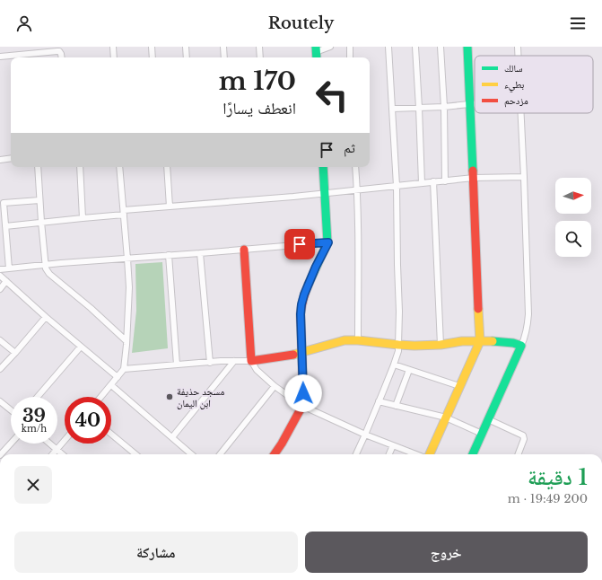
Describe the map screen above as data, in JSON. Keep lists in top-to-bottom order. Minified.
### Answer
{"places":["مسجد حذيفة ابن اليمان"],"legend":["سالك","بطيء","مزدحم"],"north":"right","page":{"header":"Routely","turn":["170 m","انعطف يسارًا"],"then":"ثم","speed":"39 km/h","limit":"40","heading":["1 دقيقة","200 m · 19:49"],"buttons":["خروج","مشاركة"]}}
